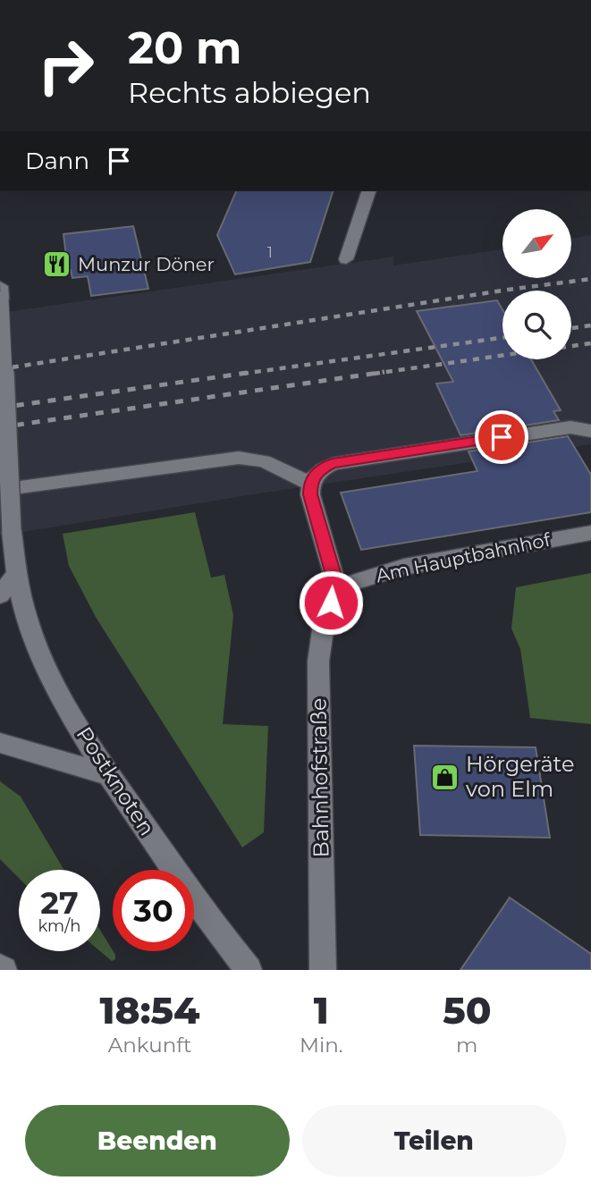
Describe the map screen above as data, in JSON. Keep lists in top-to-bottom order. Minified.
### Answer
{"streets":{"main road":["Am Hauptbahnhof","Bahnhofstraße","Postknoten"]},"crossings":[["Am Hauptbahnhof","Bahnhofstraße"]],"places":{"restaurant":["Munzur Döner"],"shop":["Hörgeräte von Elm"]},"house_numbers":["1"],"north":"top right","page":{"turn":["20 m","Rechts abbiegen"],"then":"Dann","speed":"27 km/h","limit":"30","eta":["18:54","Ankunft","1","Min.","50","m"],"buttons":["Beenden","Teilen"]}}
